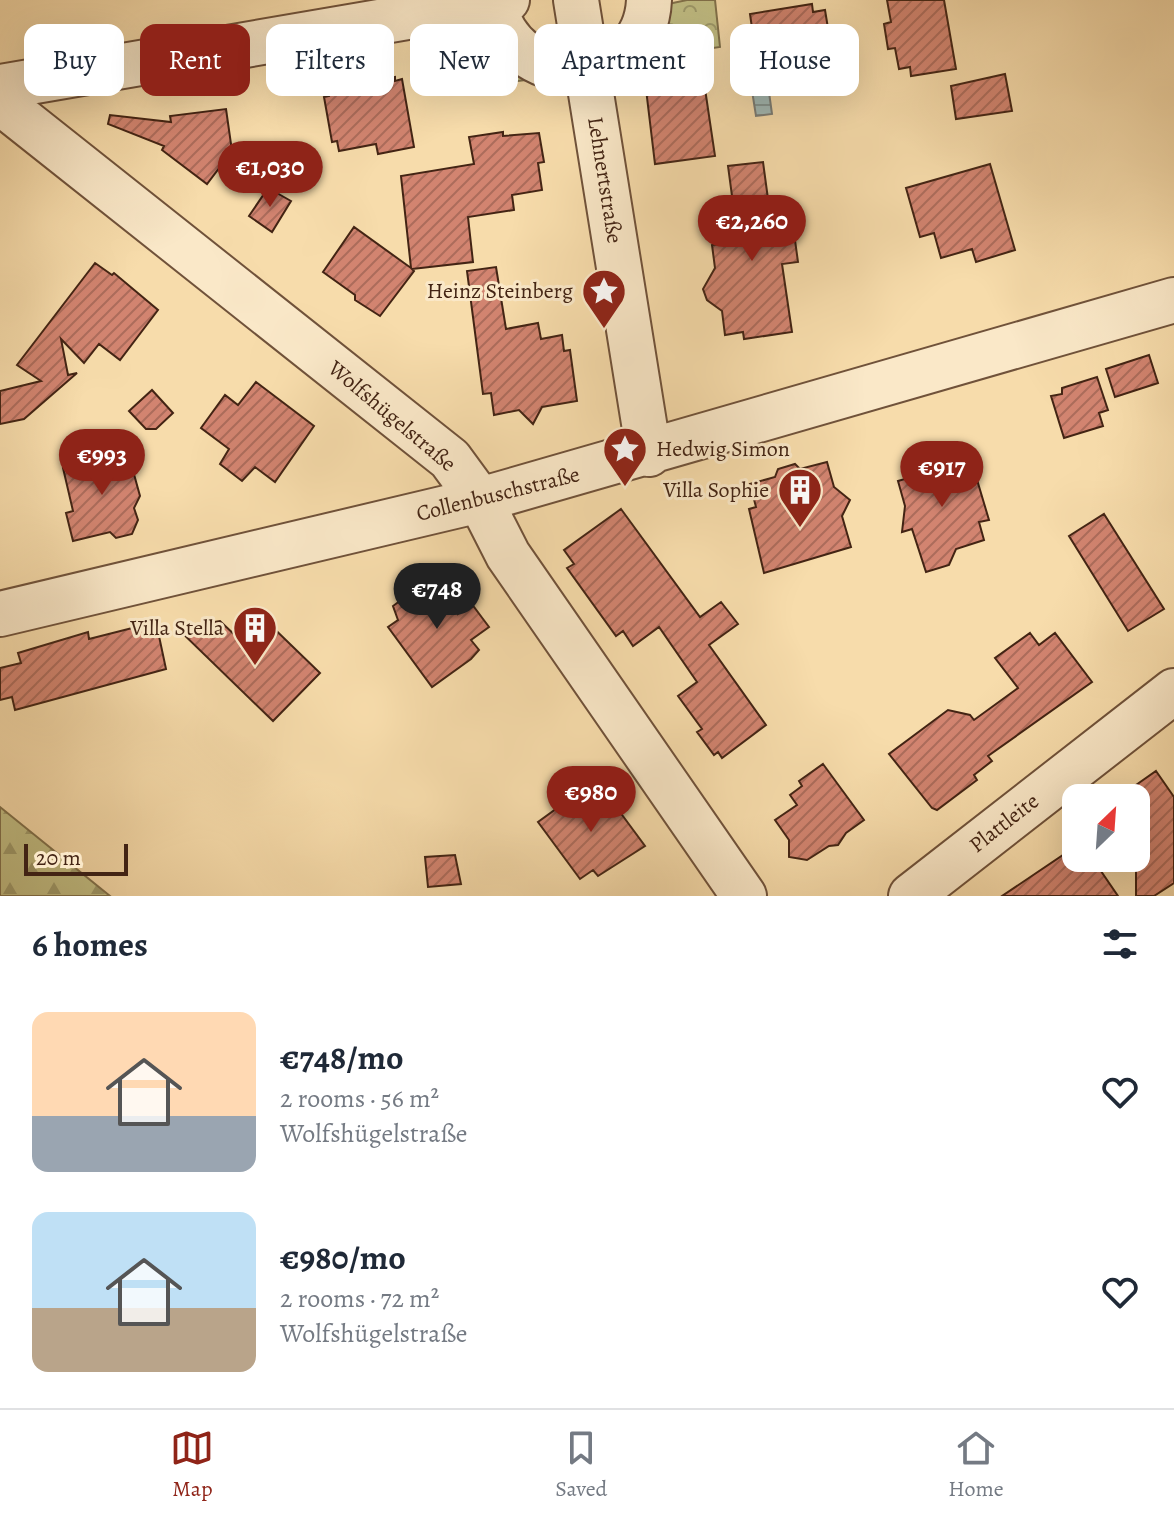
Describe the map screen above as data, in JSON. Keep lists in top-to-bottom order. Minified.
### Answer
{"streets":{"street":["Lehnertstraße","Wolfshügelstraße","Collenbuschstraße","Plattleite"]},"crossings":[["Lehnertstraße","Collenbuschstraße"],["Wolfshügelstraße","Collenbuschstraße"]],"places":{"place":["Heinz Steinberg","Hedwig Simon"],"building":["Villa Sophie","Villa Stella"]},"scale_bar":"20 m","north":"top right","page":{"chip":["Buy","Rent","Filters","New","Apartment","House"],"price":["€1,030","€2,260","€993","€917","€748","€980"],"scale":"20 m","heading":"6 homes","list":[{"name":"€748/mo","note":"2 rooms · 56 m² · Wolfshügelstraße"},{"name":"€980/mo","note":"2 rooms · 72 m² · Wolfshügelstraße"}],"tabs":["Map","Saved","Home"]}}
